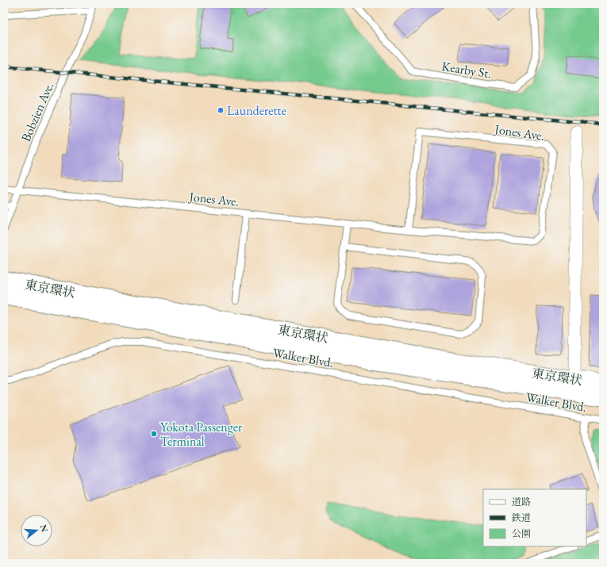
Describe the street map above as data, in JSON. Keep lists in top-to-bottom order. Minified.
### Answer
{"streets":{"highway":["東京環状"],"lane":["Kearby St.","Bobzien Ave.","Jones Ave.","Walker Blvd."]},"crossings":[["Bobzien Ave.","Jones Ave."]],"places":["Launderette","Yokota Passenger Terminal"],"legend":["道路","鉄道","公園"],"north":"right"}
